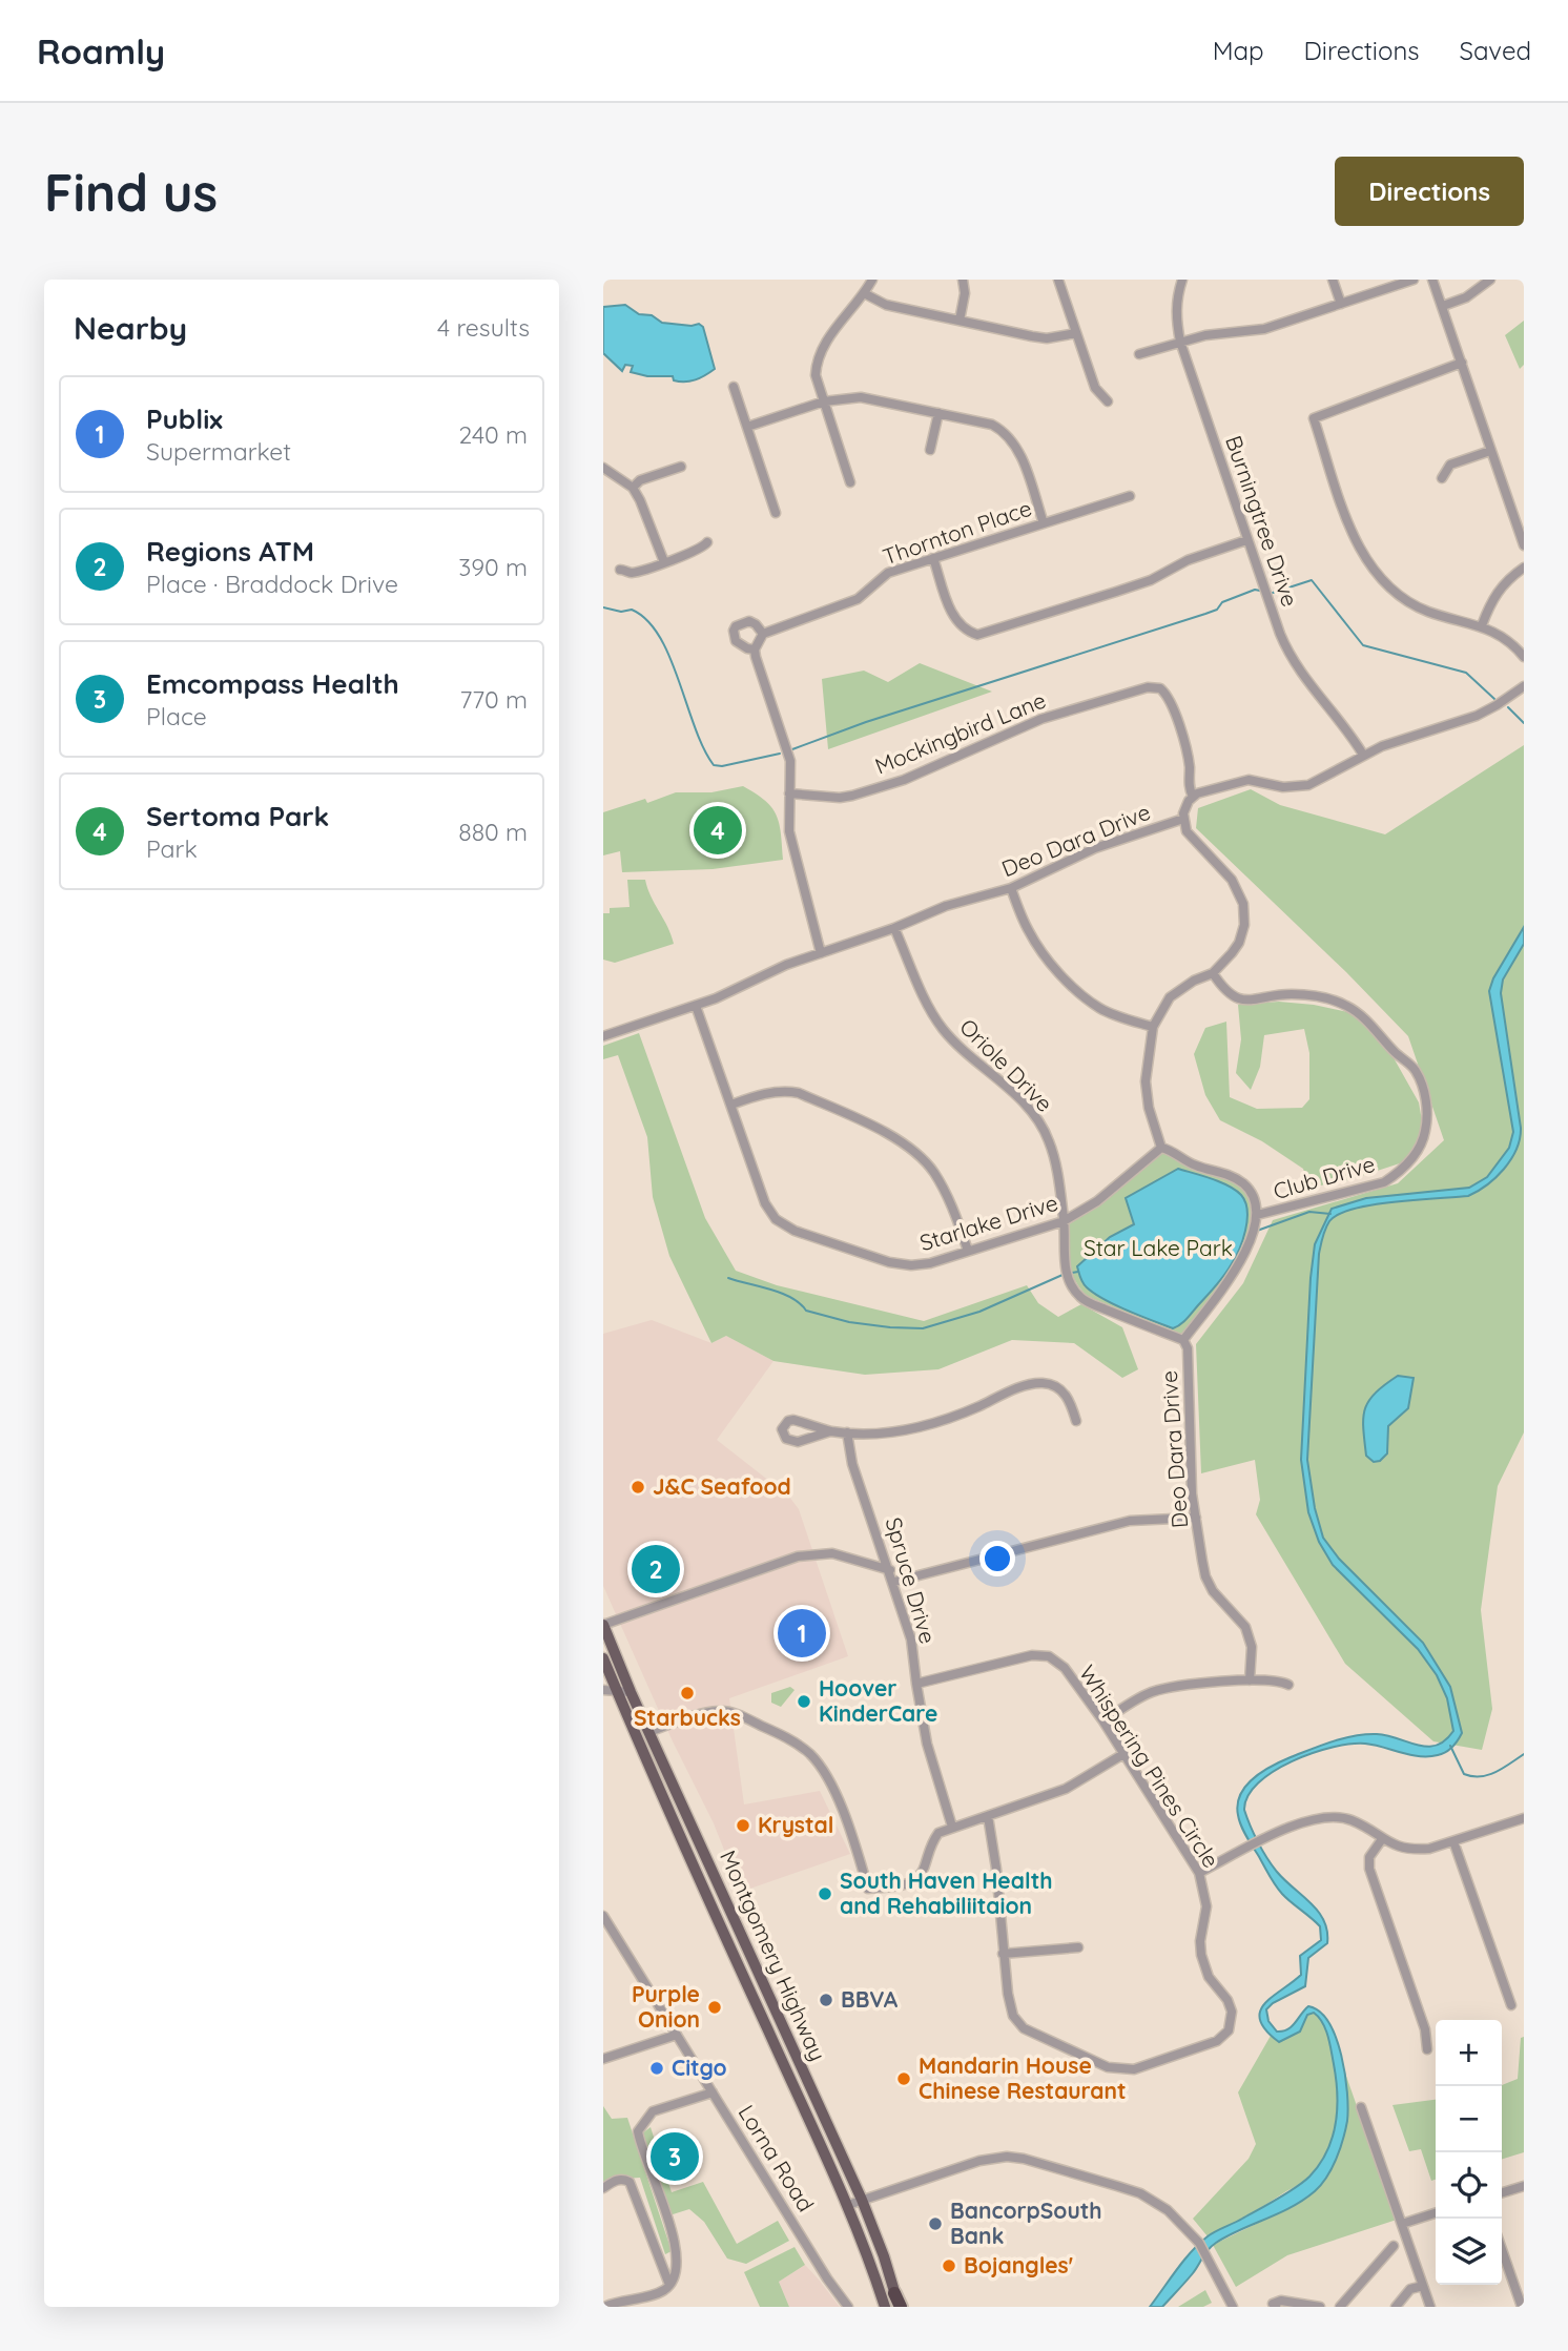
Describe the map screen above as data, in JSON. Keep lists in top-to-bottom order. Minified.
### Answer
{"streets":{"main road":["Montgomery Highway"],"street":["Burningtree Drive","Thornton Place","Mockingbird Lane","Deo Dara Drive","Oriole Drive","Club Drive","Starlake Drive","Spruce Drive","Whispering Pines Circle","Lorna Road"]},"crossings":[["Deo Dara Drive","Oriole Drive"],["Deo Dara Drive","Club Drive"],["Deo Dara Drive","Starlake Drive"],["Oriole Drive","Club Drive"],["Oriole Drive","Starlake Drive"],["Club Drive","Starlake Drive"],["Spruce Drive","Whispering Pines Circle"]],"parks":["Star Lake Park"],"places":["J&C Seafood","Starbucks","Hoover KinderCare","Krystal","South Haven Health and Rehabiliitaion","BBVA","Purple Onion","Citgo","Mandarin House Chinese Restaurant","BancorpSouth Bank","Bojangles'"],"page":{"header":"Roamly","nav":["Map","Directions","Saved"],"buttons":"Directions","title":"Find us","heading":["Nearby","4 results"],"list":[{"mark":"1","name":"Publix","note":"Supermarket","value":"240 m"},{"mark":"2","name":"Regions ATM","note":"Place · Braddock Drive","value":"390 m"},{"mark":"3","name":"Emcompass Health","note":"Place","value":"770 m"},{"mark":"4","name":"Sertoma Park","note":"Park","value":"880 m"}],"pins":["4","2","1","3"],"map_buttons":["+","−"]}}
